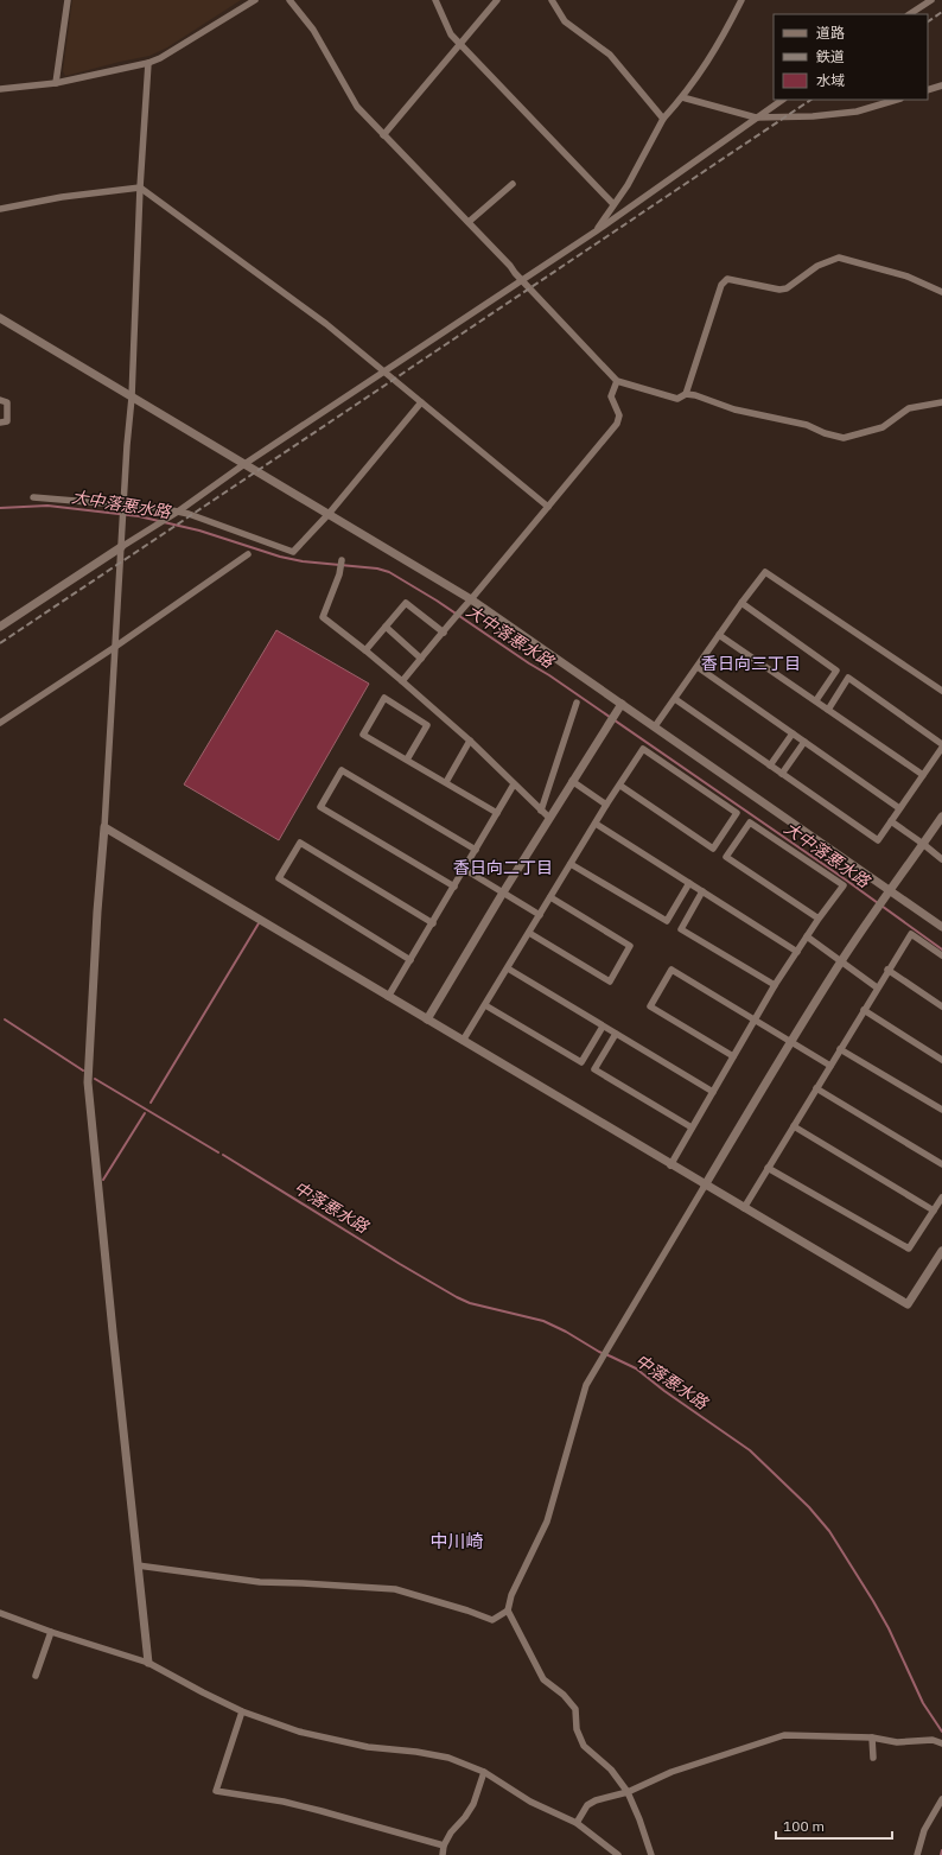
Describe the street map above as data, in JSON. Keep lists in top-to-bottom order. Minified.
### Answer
{"districts":["香日向三丁目","香日向二丁目","中川崎"],"water":["大中落悪水路","中落悪水路"],"legend":["道路","鉄道","水域"],"scale_bar":"100 m"}
